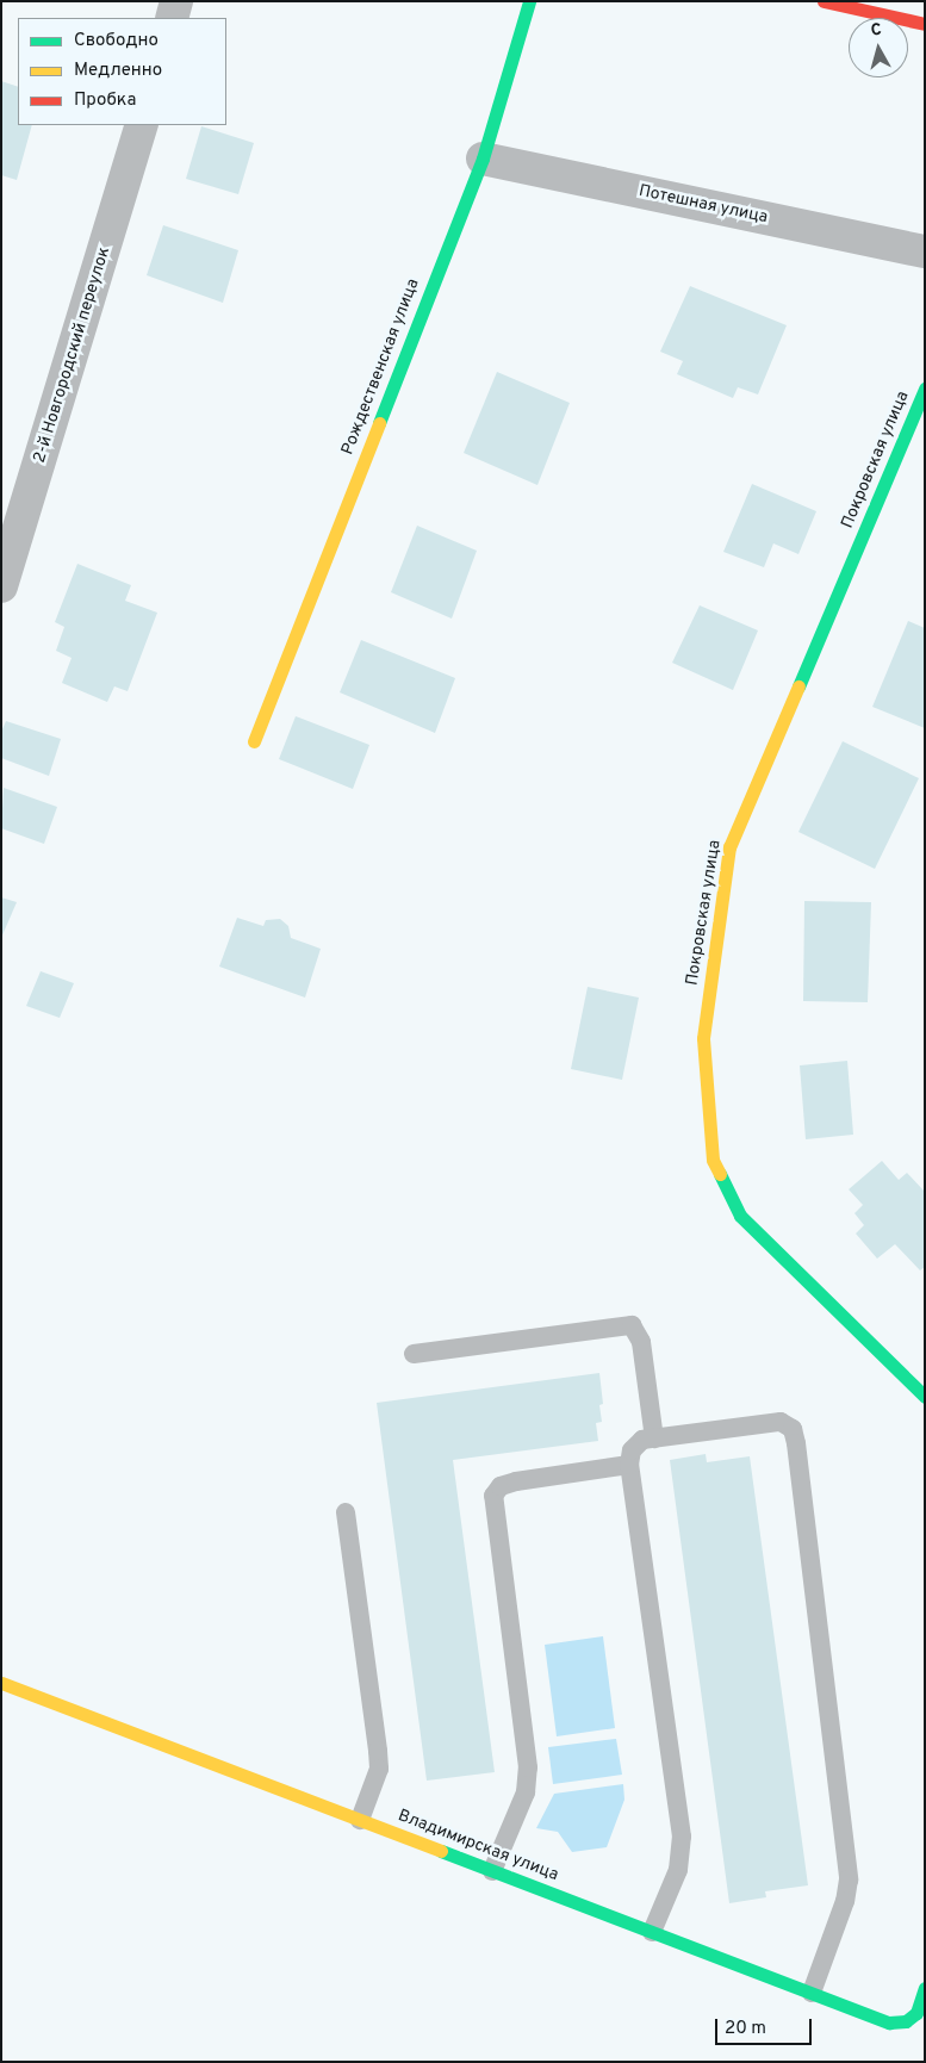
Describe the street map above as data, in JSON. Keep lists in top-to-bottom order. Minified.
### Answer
{"streets":{"street":["Потешная улица","2-й Новгородский переулок","Рождественская улица","Покровская улица","Владимирская улица"]},"crossings":[["Потешная улица","Рождественская улица"]],"legend":["Свободно","Медленно","Пробка"],"scale_bar":"20 m","north":"top"}
